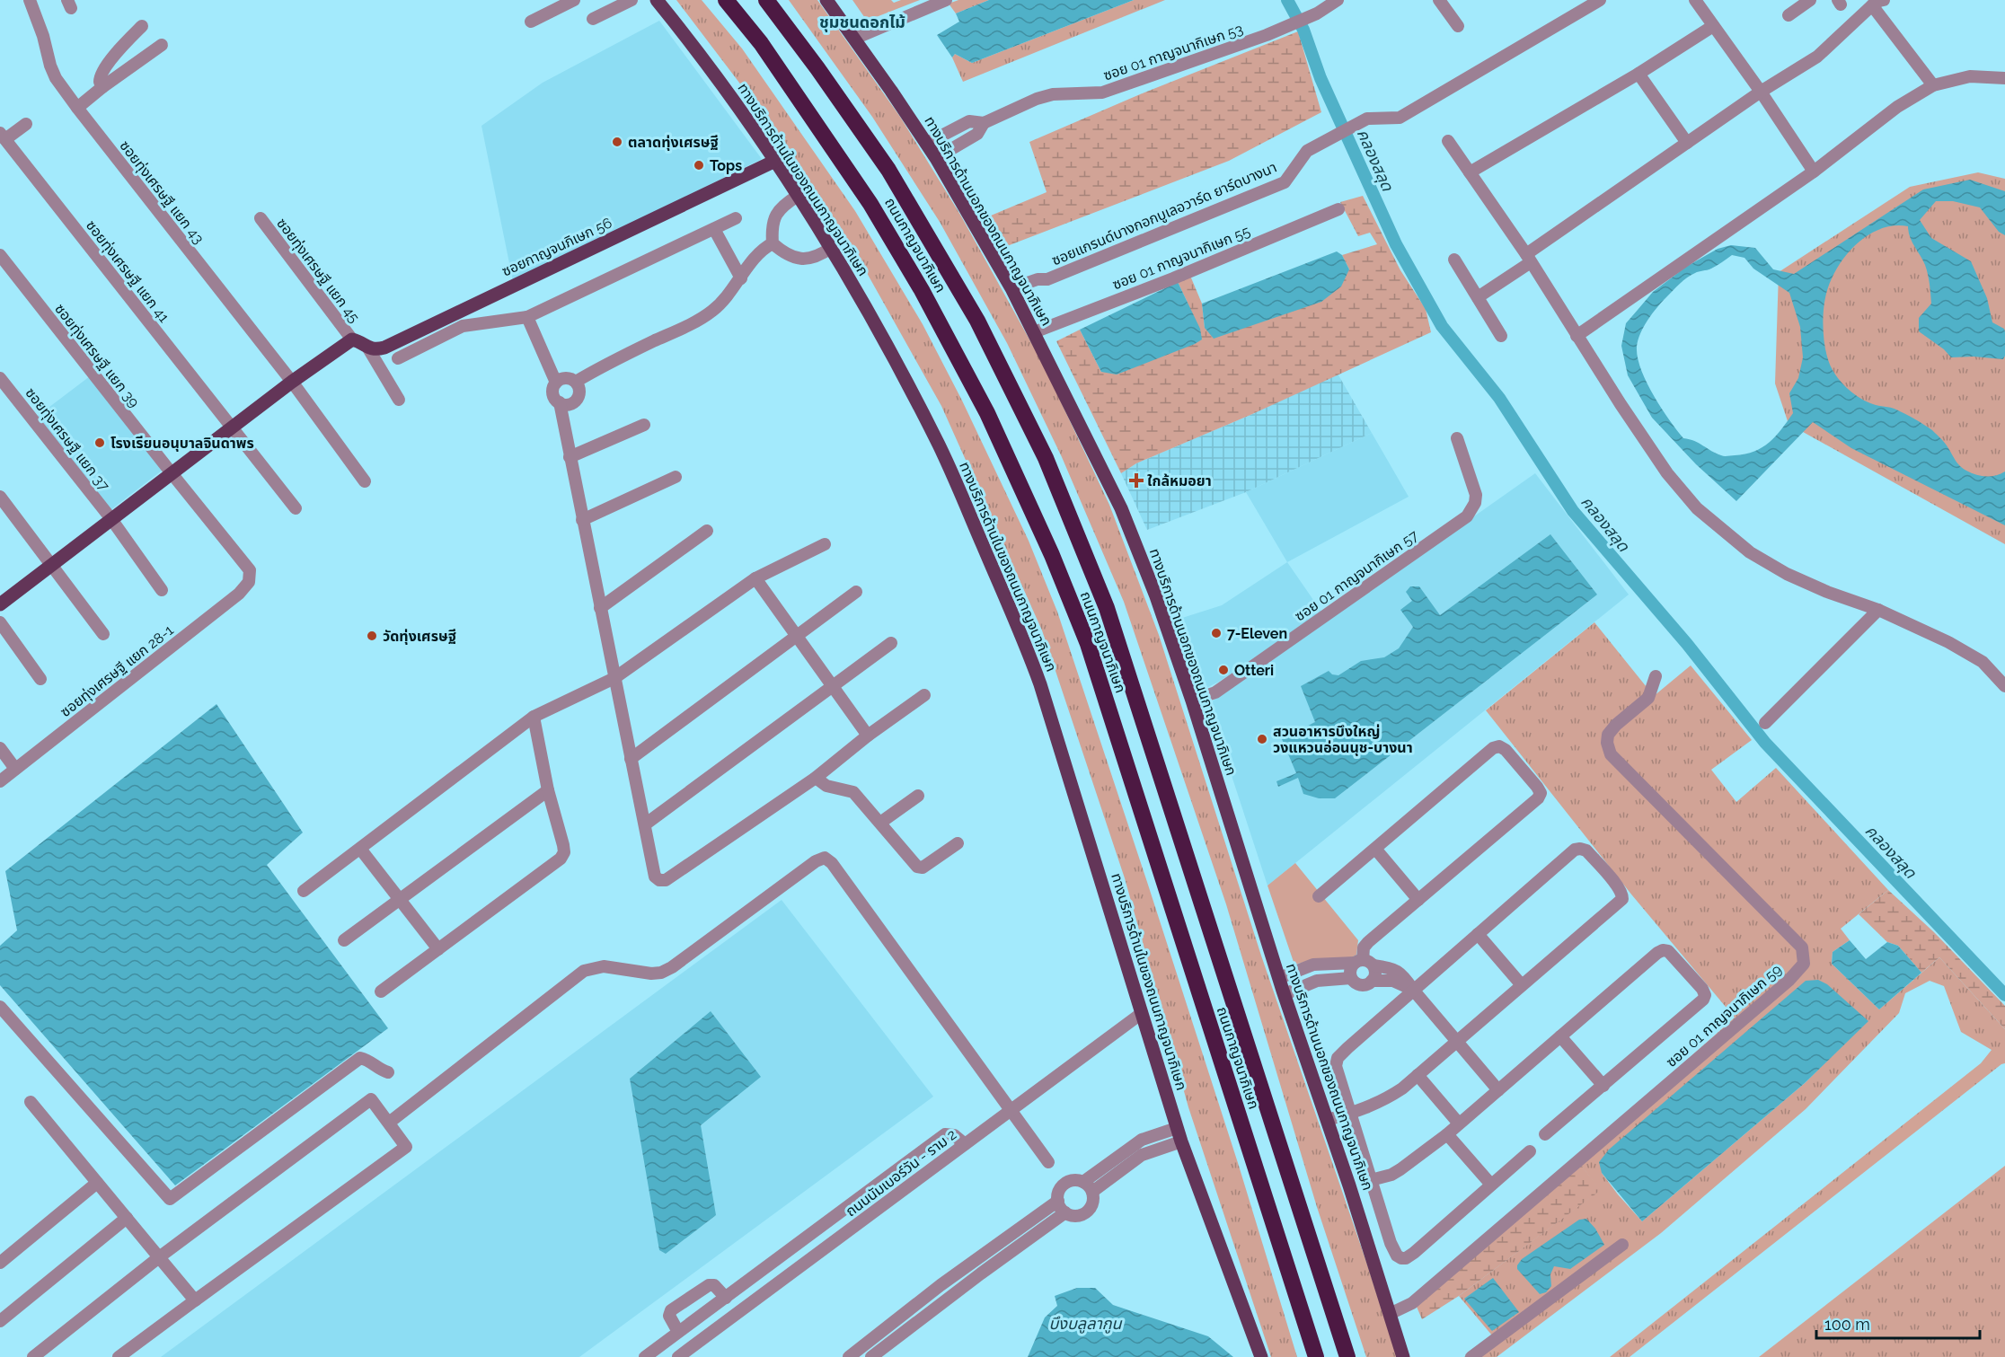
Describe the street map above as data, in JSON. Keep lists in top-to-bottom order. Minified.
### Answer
{"streets":{"highway":["ถนนกาญจนาภิเษก"],"main road":["ทางบริการด้านในของถนนกาญจนาภิเษก","ทางบริการด้านนอกของถนนกาญจนาภิเษก","ซอยกาญจนภิเษก 56"],"street":["ซอย 01 กาญจนากิเษก 53","ซอยทุ่งเศรษฐี แยก 43","ซอยแกรนด์บางกอกบูเลอวาร์ด ยาร์ดบางนา","ซอย 01 กาญจนากิเษก 55","ซอยทุ่งเศรษฐี แยก 45","ซอยทุ่งเศรษฐี แยก 41","ซอยทุ่งเศรษฐี แยก 39","ซอยทุ่งเศรษฐี แยก 37","ซอย 01 กาญจนากิเษก 57","ซอยทุ่งเศรษฐี แยก 28-1","ซอย 01 กาญจนาภิเษก 59","ถนนนัมเบอร์วัน - ราม 2"]},"crossings":[["ซอย 01 กาญจนากิเษก 53","ทางบริการด้านนอกของถนนกาญจนาภิเษก"],["ทางบริการด้านในของถนนกาญจนาภิเษก","ซอยกาญจนภิเษก 56"],["ทางบริการด้านในของถนนกาญจนาภิเษก","ถนนนัมเบอร์วัน - ราม 2"],["ซอยแกรนด์บางกอกบูเลอวาร์ด ยาร์ดบางนา","ทางบริการด้านนอกของถนนกาญจนาภิเษก"],["ทางบริการด้านนอกของถนนกาญจนาภิเษก","ซอย 01 กาญจนากิเษก 55"],["ทางบริการด้านนอกของถนนกาญจนาภิเษก","ซอย 01 กาญจนากิเษก 57"],["ทางบริการด้านนอกของถนนกาญจนาภิเษก","ซอย 01 กาญจนาภิเษก 59"],["ซอยทุ่งเศรษฐี แยก 39","ซอยทุ่งเศรษฐี แยก 28-1"]],"districts":["ชุมชนดอกไม้"],"water":["คลองสลุด","บึงบลูลากูน"],"places":{"other":["ตลาดทุ่งเศรษฐี","Tops","โรงเรียนอนุบาลจินดาพร","7-Eleven","วัดทุ่งเศรษฐี","Otteri","สวนอาหารบึงใหญ่ วงแหวนอ่อนนุช-บางนา"],"health":["ใกล้หมอยา"]},"scale_bar":"100 m"}
